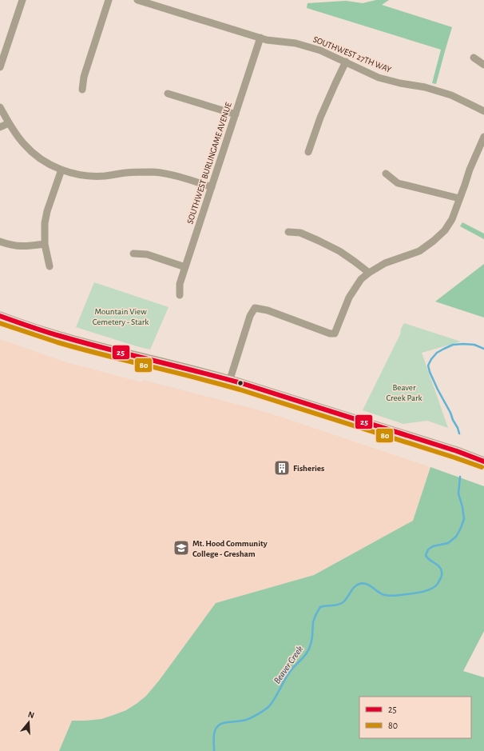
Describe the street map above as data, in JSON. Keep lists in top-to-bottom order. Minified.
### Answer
{"streets":{"street":["SOUTHWEST 27TH WAY","SOUTHWEST BURLINGAME AVENUE"]},"crossings":[["SOUTHWEST 27TH WAY","SOUTHWEST BURLINGAME AVENUE"]],"water":["Beaver Creek"],"parks":["Mountain View Cemetery - Stark","Beaver Creek Park"],"places":{"building":["Fisheries"],"school or university":["Mt. Hood Community College - Gresham"]},"lines":["transit line 25","transit line 80"],"legend":["25","80"],"north":"top"}
